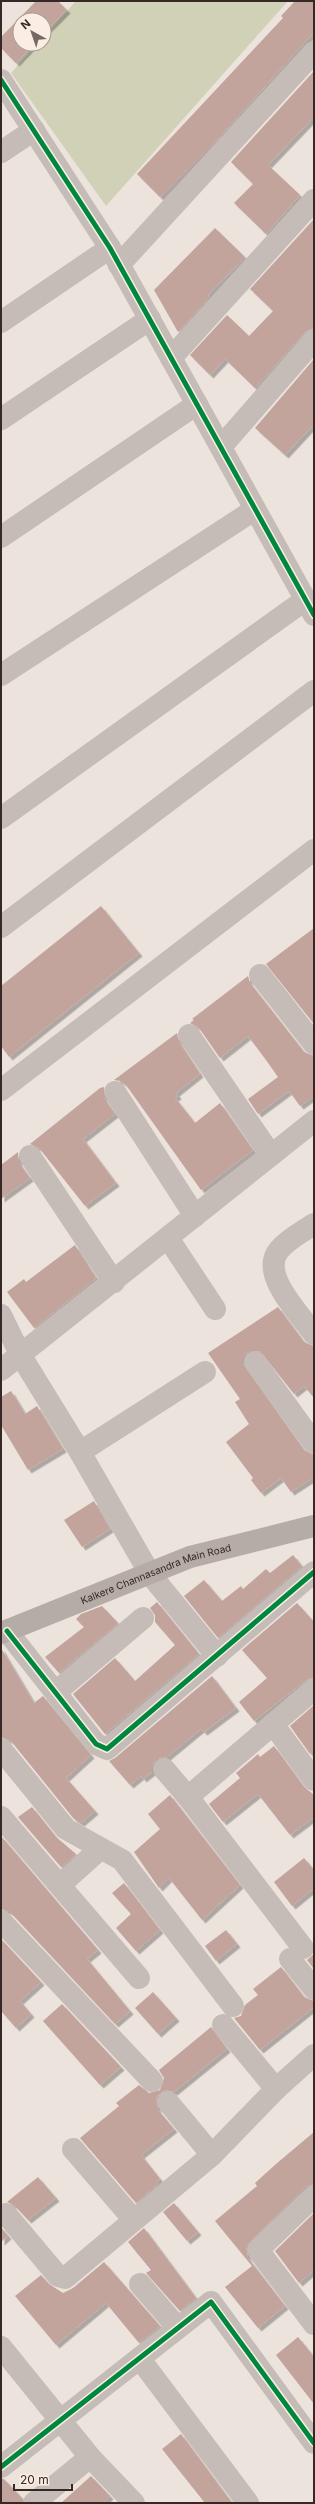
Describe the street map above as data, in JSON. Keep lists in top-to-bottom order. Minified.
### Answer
{"streets":{"main road":["Kalkere Channasandra Main Road"]},"scale_bar":"20 m","north":"top left"}
